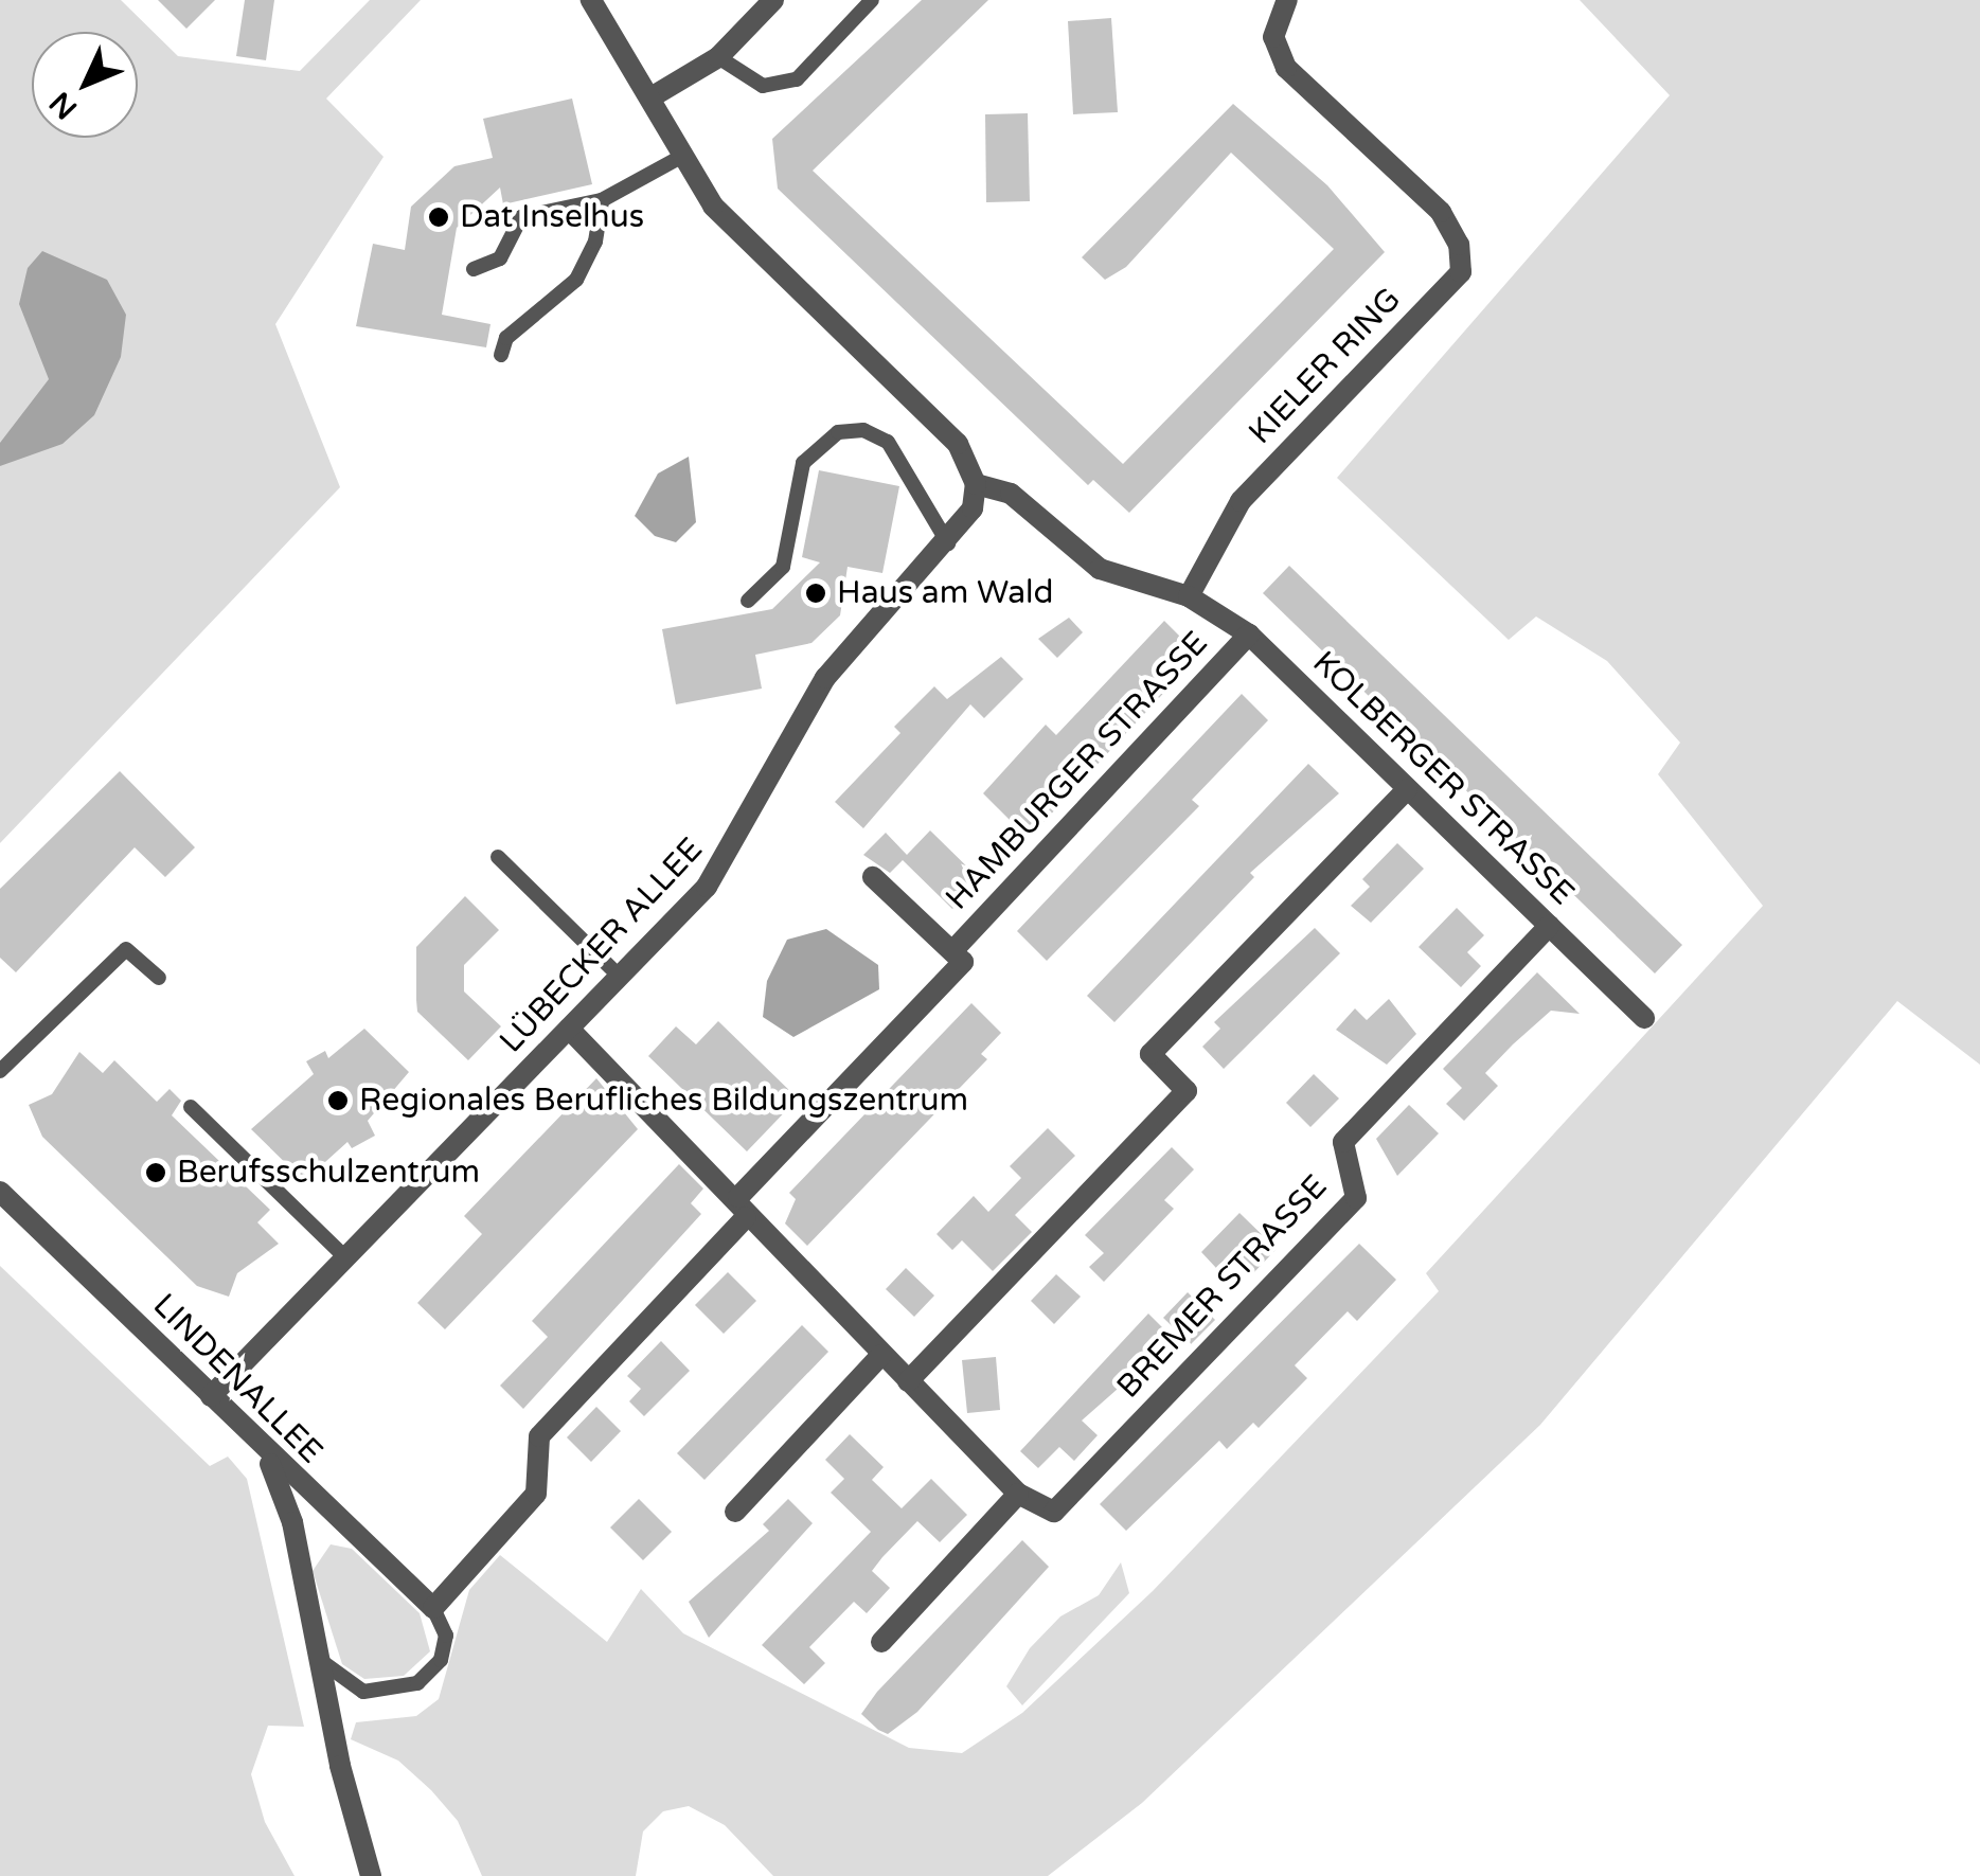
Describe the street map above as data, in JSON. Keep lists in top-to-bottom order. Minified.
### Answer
{"streets":{"street":["KIELER RING","HAMBURGER STRASSE","KOLBERGER STRASSE","LÜBECKER ALLEE","BREMER STRASSE","LINDENALLEE"]},"crossings":[["KIELER RING","KOLBERGER STRASSE"],["HAMBURGER STRASSE","KOLBERGER STRASSE"],["HAMBURGER STRASSE","LINDENALLEE"],["KOLBERGER STRASSE","BREMER STRASSE"],["LÜBECKER ALLEE","LINDENALLEE"]],"places":["Dat Inselhus","Haus am Wald","Regionales Berufliches Bildungszentrum","Berufsschulzentrum"],"north":"bottom left"}
